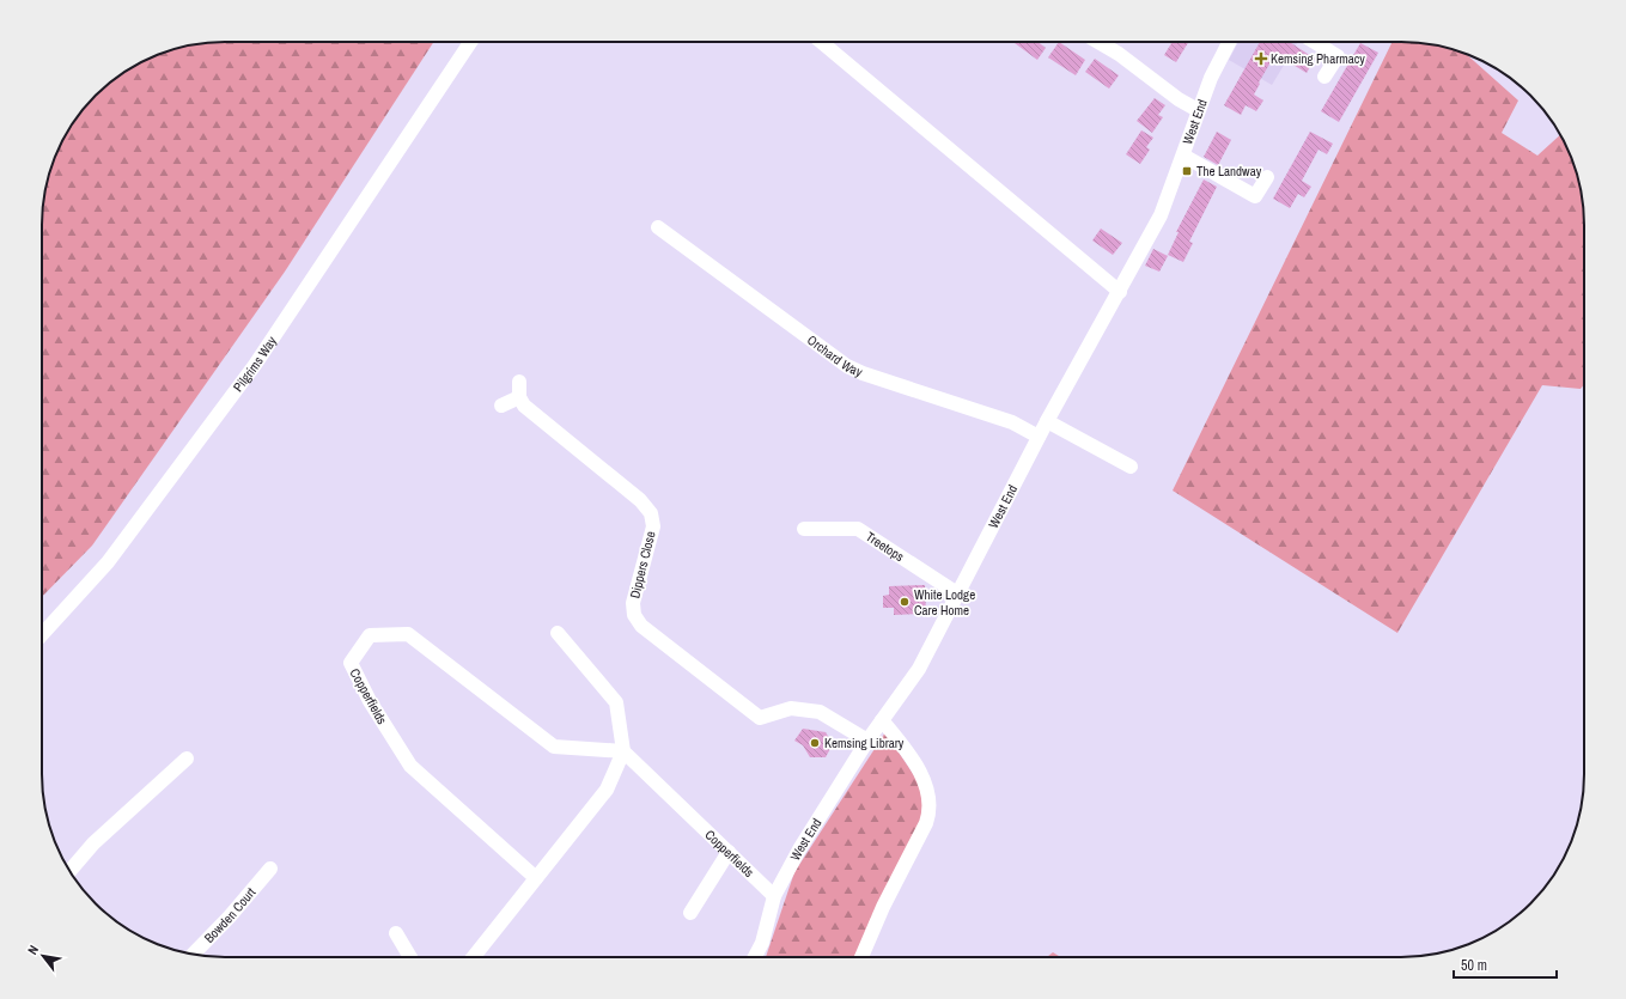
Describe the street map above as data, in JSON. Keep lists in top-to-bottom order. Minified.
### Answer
{"streets":{"street":["West End","Orchard Way","Pilgrims Way","Treetops","Dippers Close","Copperfields","Bowden Court"]},"crossings":[["West End","Orchard Way"],["West End","Treetops"],["West End","Dippers Close"],["West End","Copperfields"]],"places":{"health":["Kemsing Pharmacy"],"transit":["The Landway"],"other":["White Lodge Care Home","Kemsing Library"]},"scale_bar":"50 m","north":"top left"}
